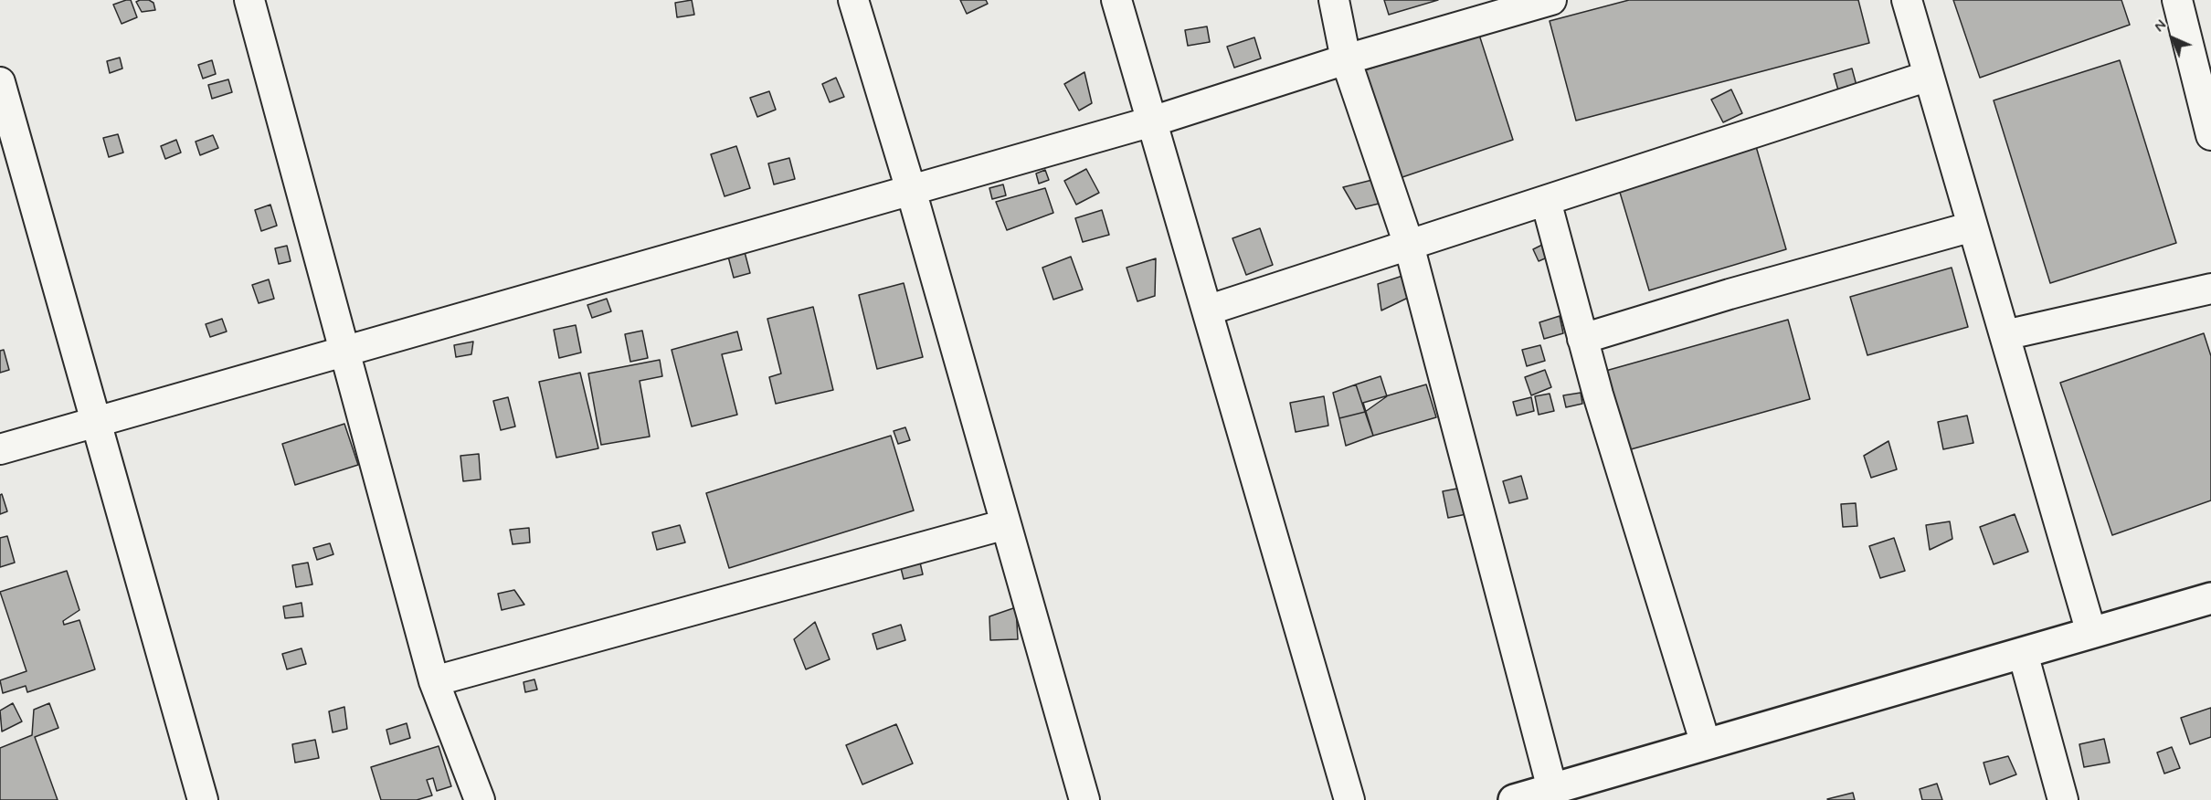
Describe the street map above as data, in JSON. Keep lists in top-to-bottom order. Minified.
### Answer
{"north":"top left"}
